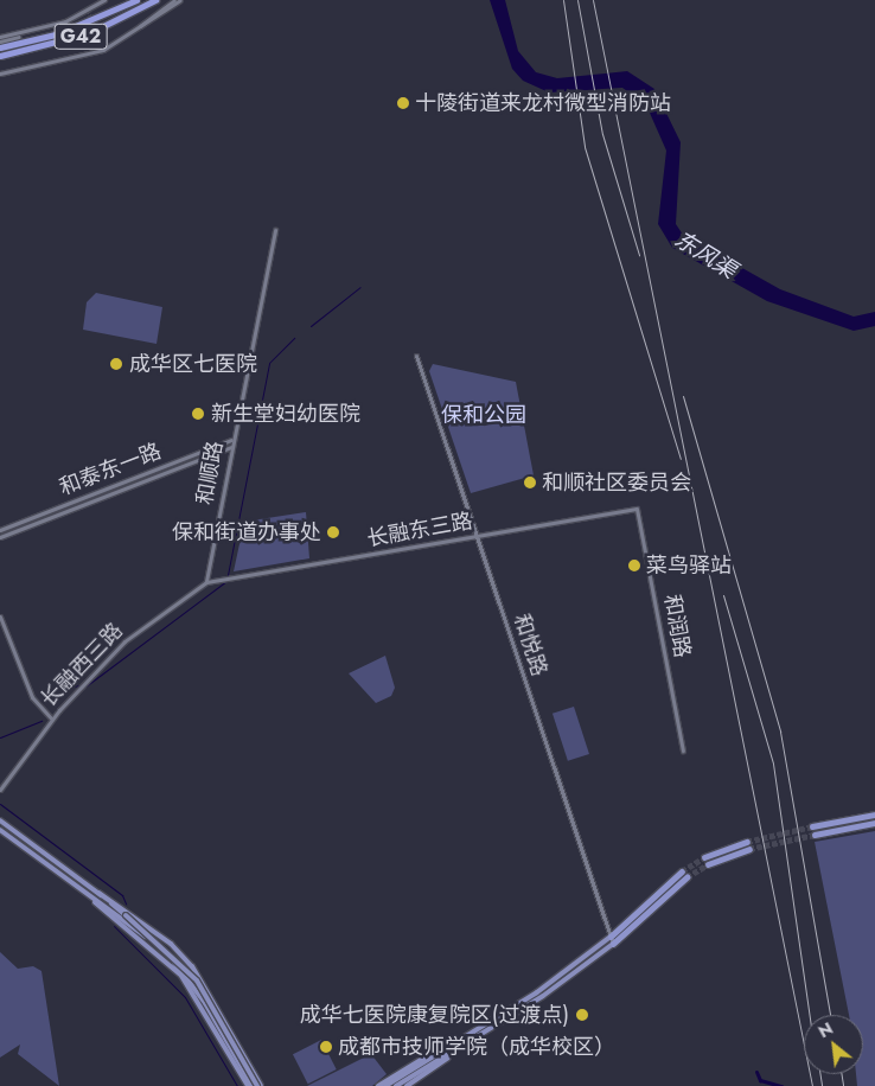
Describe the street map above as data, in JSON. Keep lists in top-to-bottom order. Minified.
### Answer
{"streets":{"highway":["G42"],"street":["和泰东一路","和顺路","长融东三路","和润路","和悦路","长融西三路"]},"crossings":[["和泰东一路","和顺路"],["和顺路","长融东三路"],["和顺路","长融西三路"],["长融东三路","和润路"],["长融东三路","和悦路"],["长融东三路","长融西三路"]],"water":["东风渠"],"parks":["保和公园"],"places":["十陵街道来龙村微型消防站","成华区七医院","新生堂妇幼医院","和顺社区委员会","保和街道办事处","菜鸟驿站","成华七医院康复院区(过渡点)","成都市技师学院（成华校区）"],"north":"top left"}
